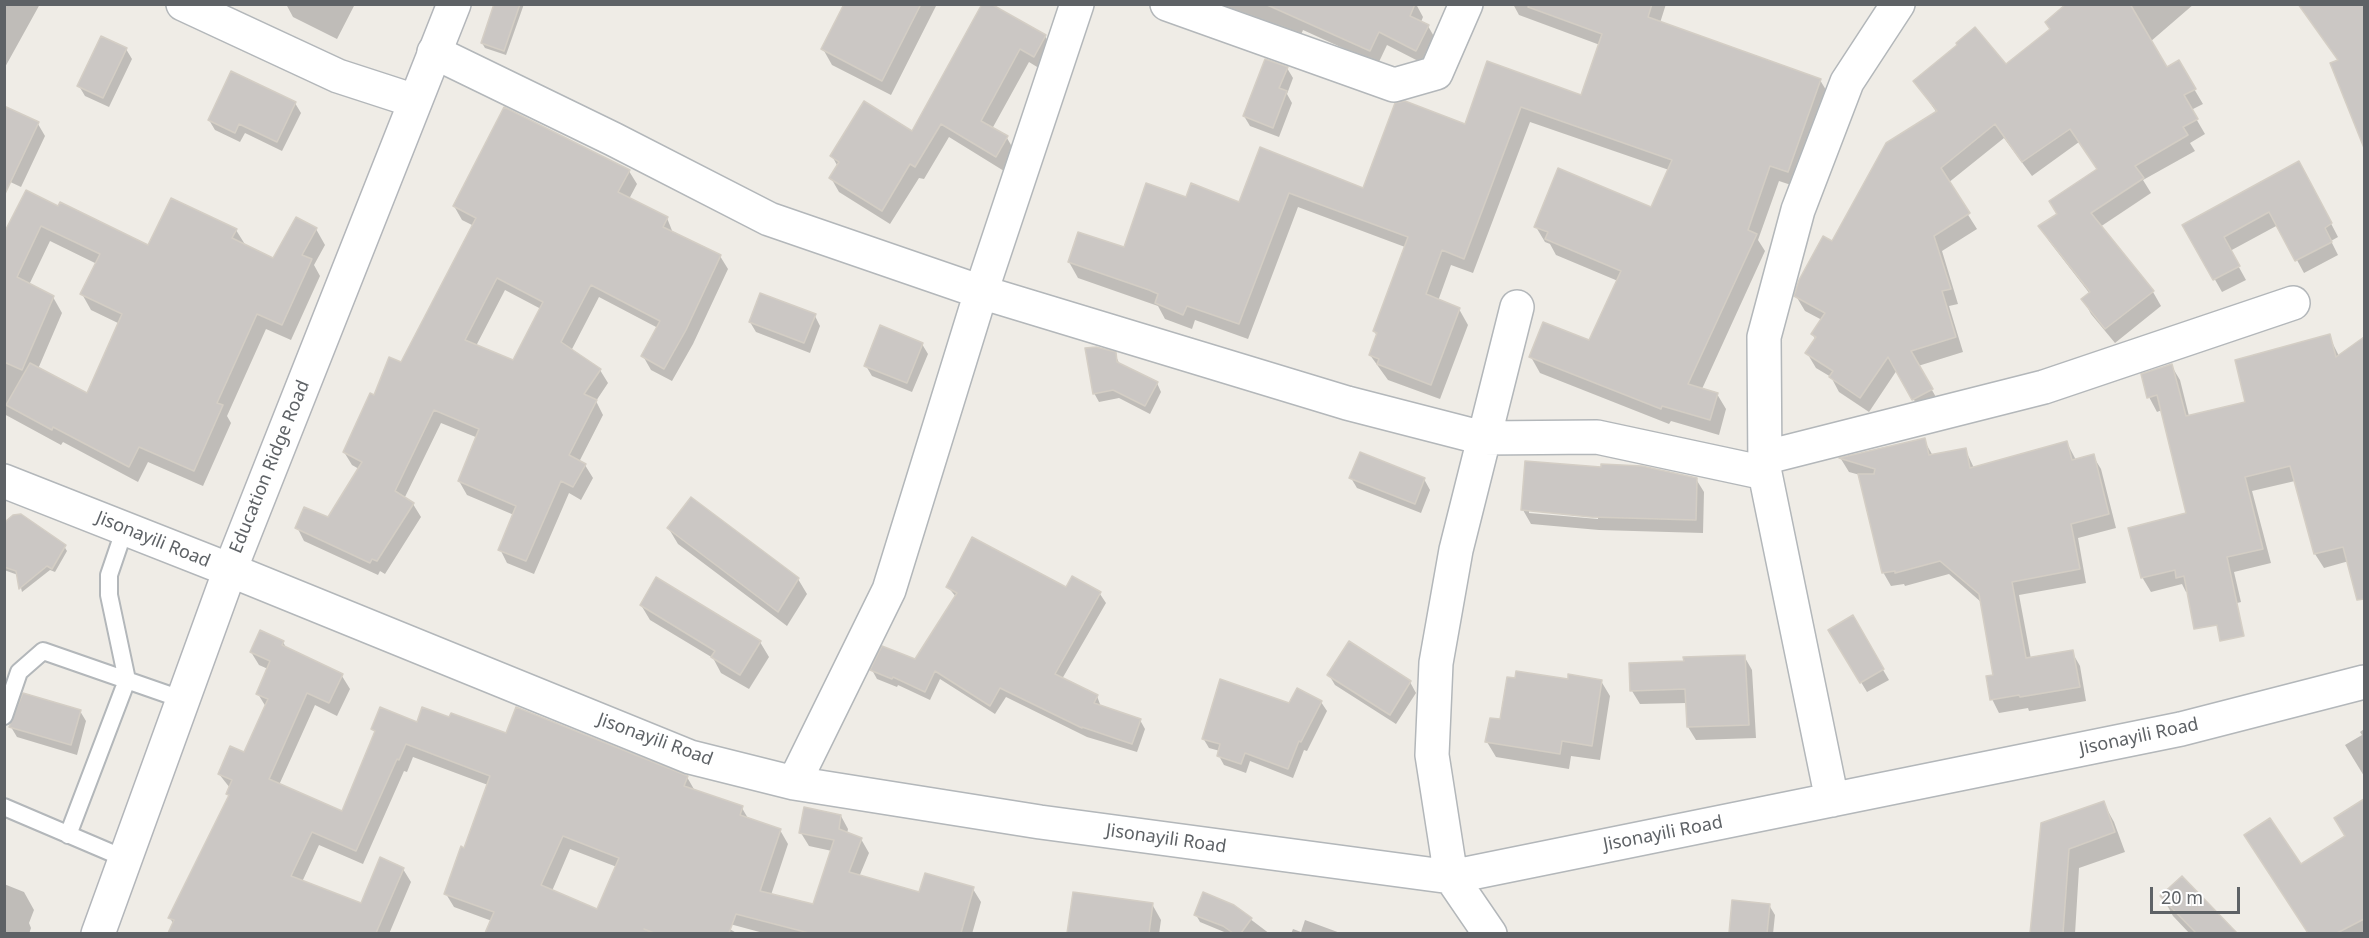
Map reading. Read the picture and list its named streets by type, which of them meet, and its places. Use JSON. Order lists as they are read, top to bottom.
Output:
{
  "streets": {
    "street": ["Education Ridge Road", "Jisonayili Road"]
  },
  "crossings": [
    ["Education Ridge Road", "Jisonayili Road"]
  ],
  "scale_bar": "20 m"
}
